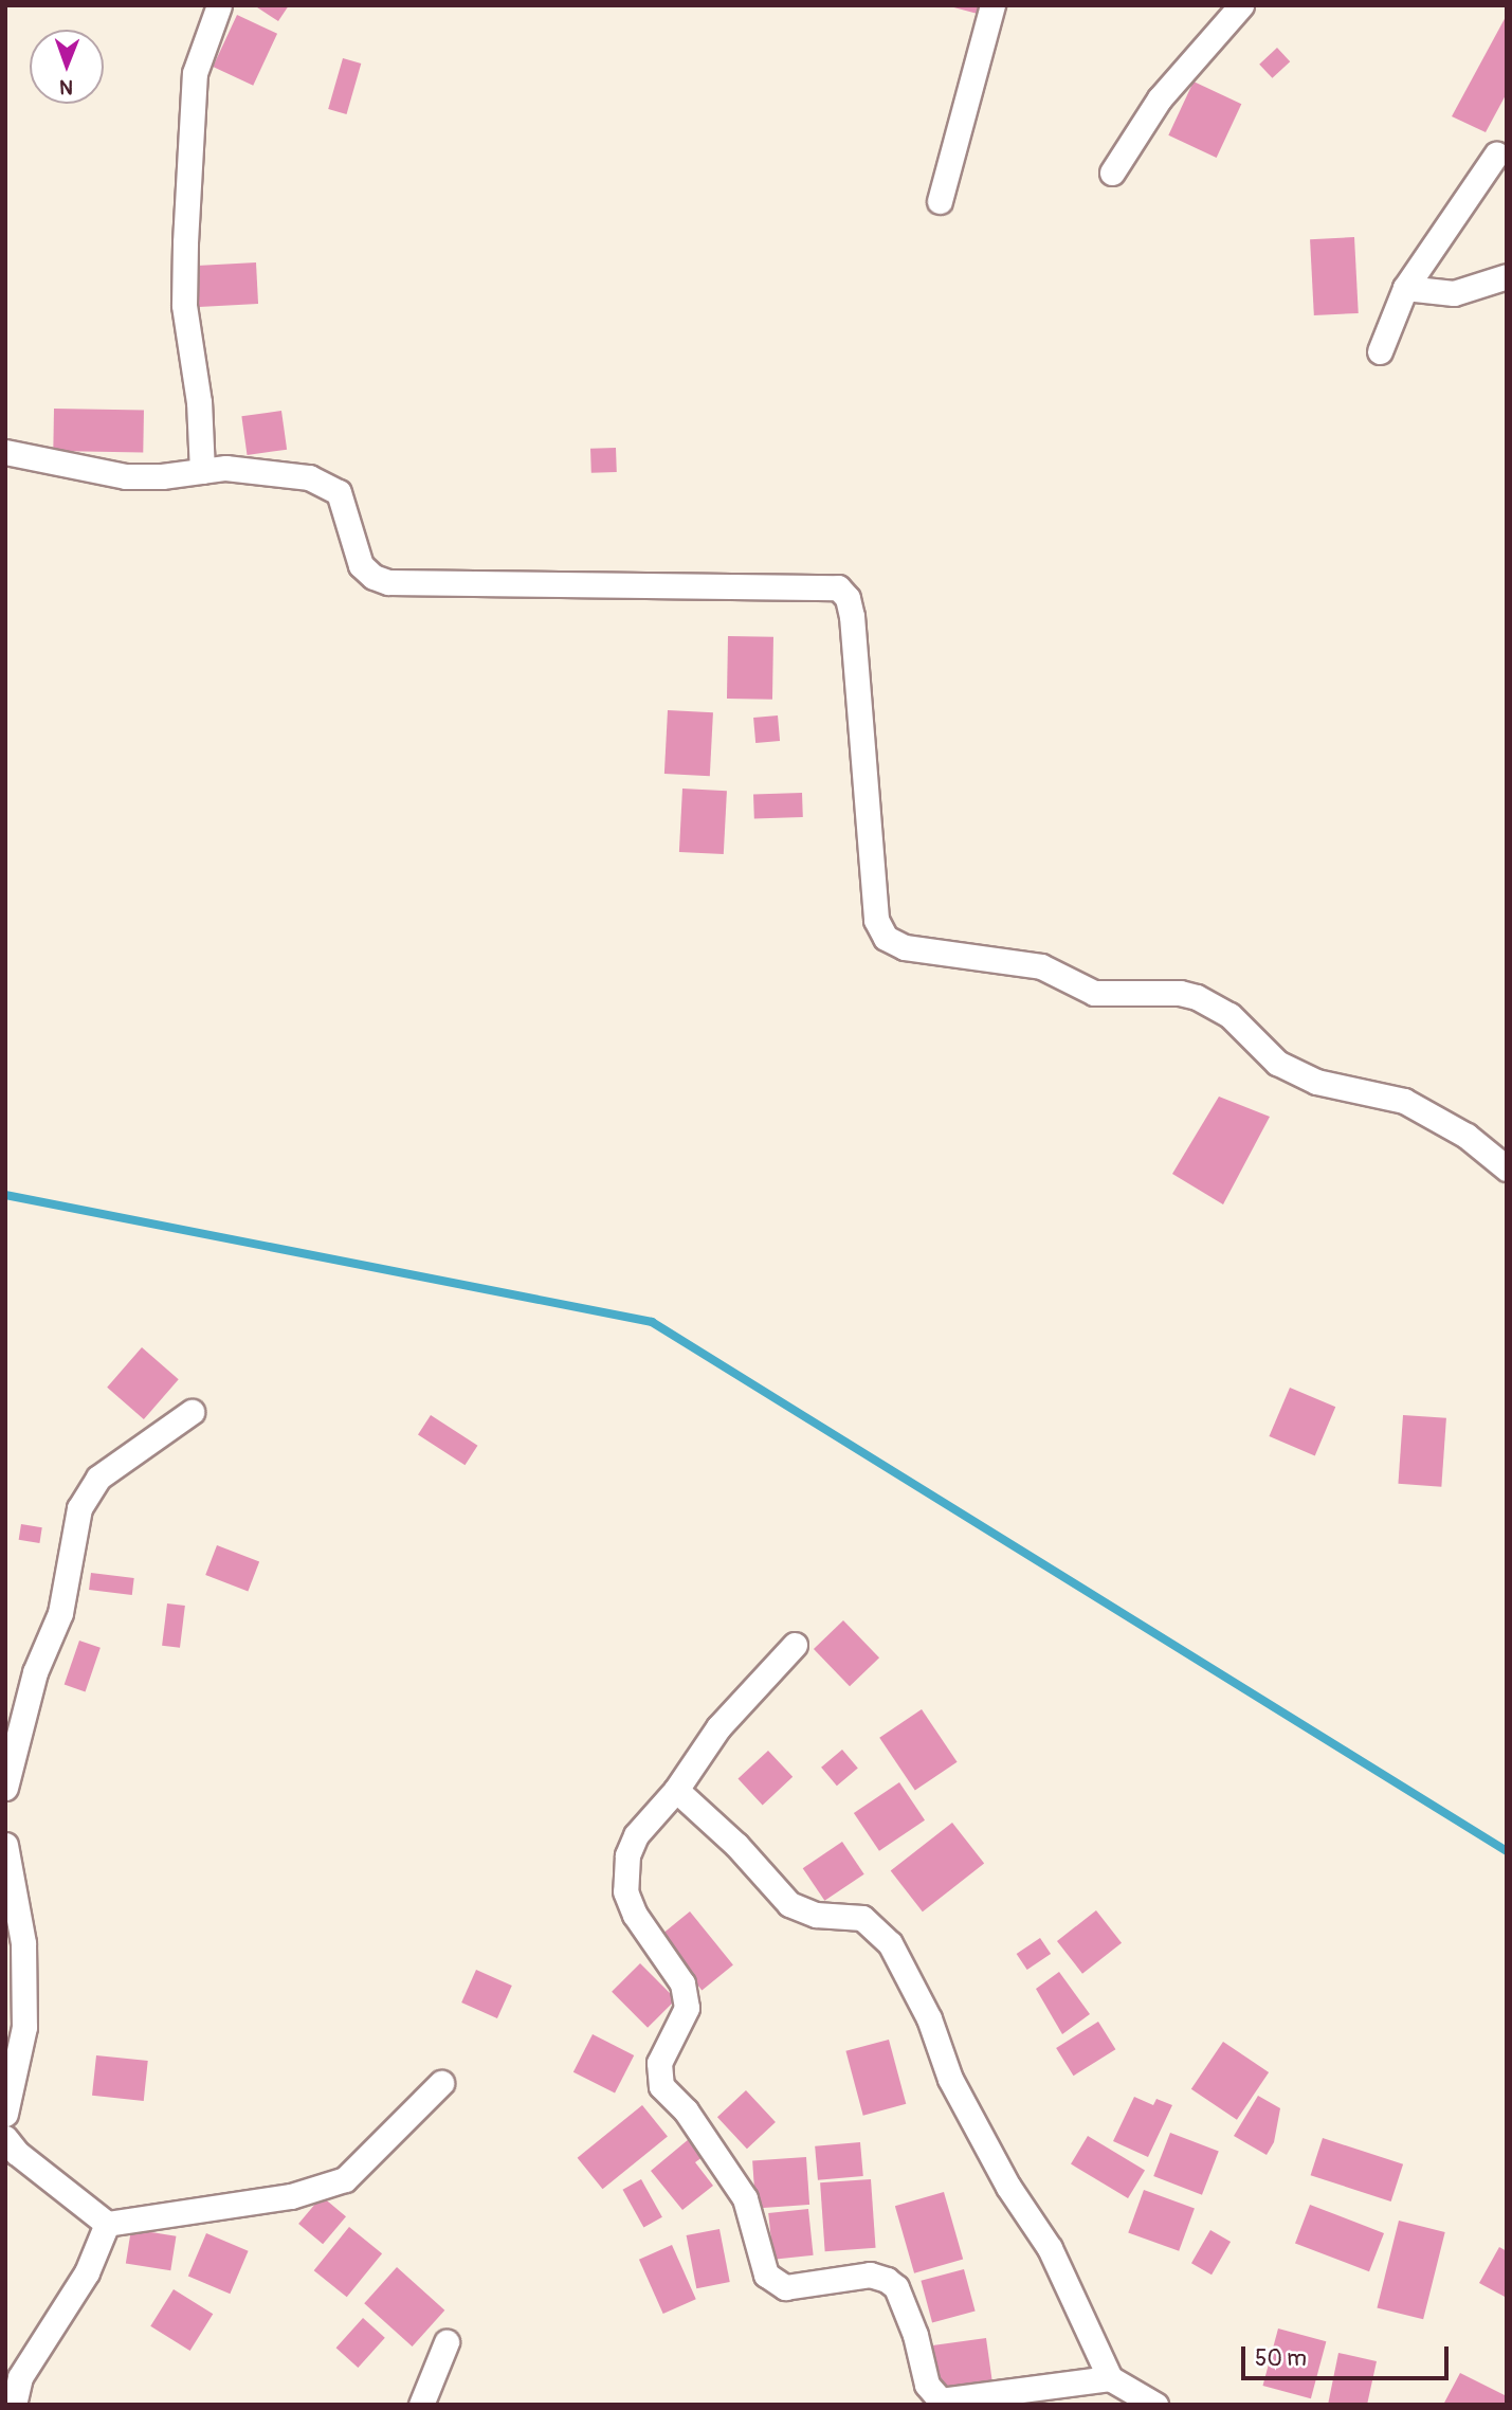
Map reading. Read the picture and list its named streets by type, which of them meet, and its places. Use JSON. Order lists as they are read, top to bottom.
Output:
{
  "scale_bar": "50 m",
  "north": "bottom"
}
